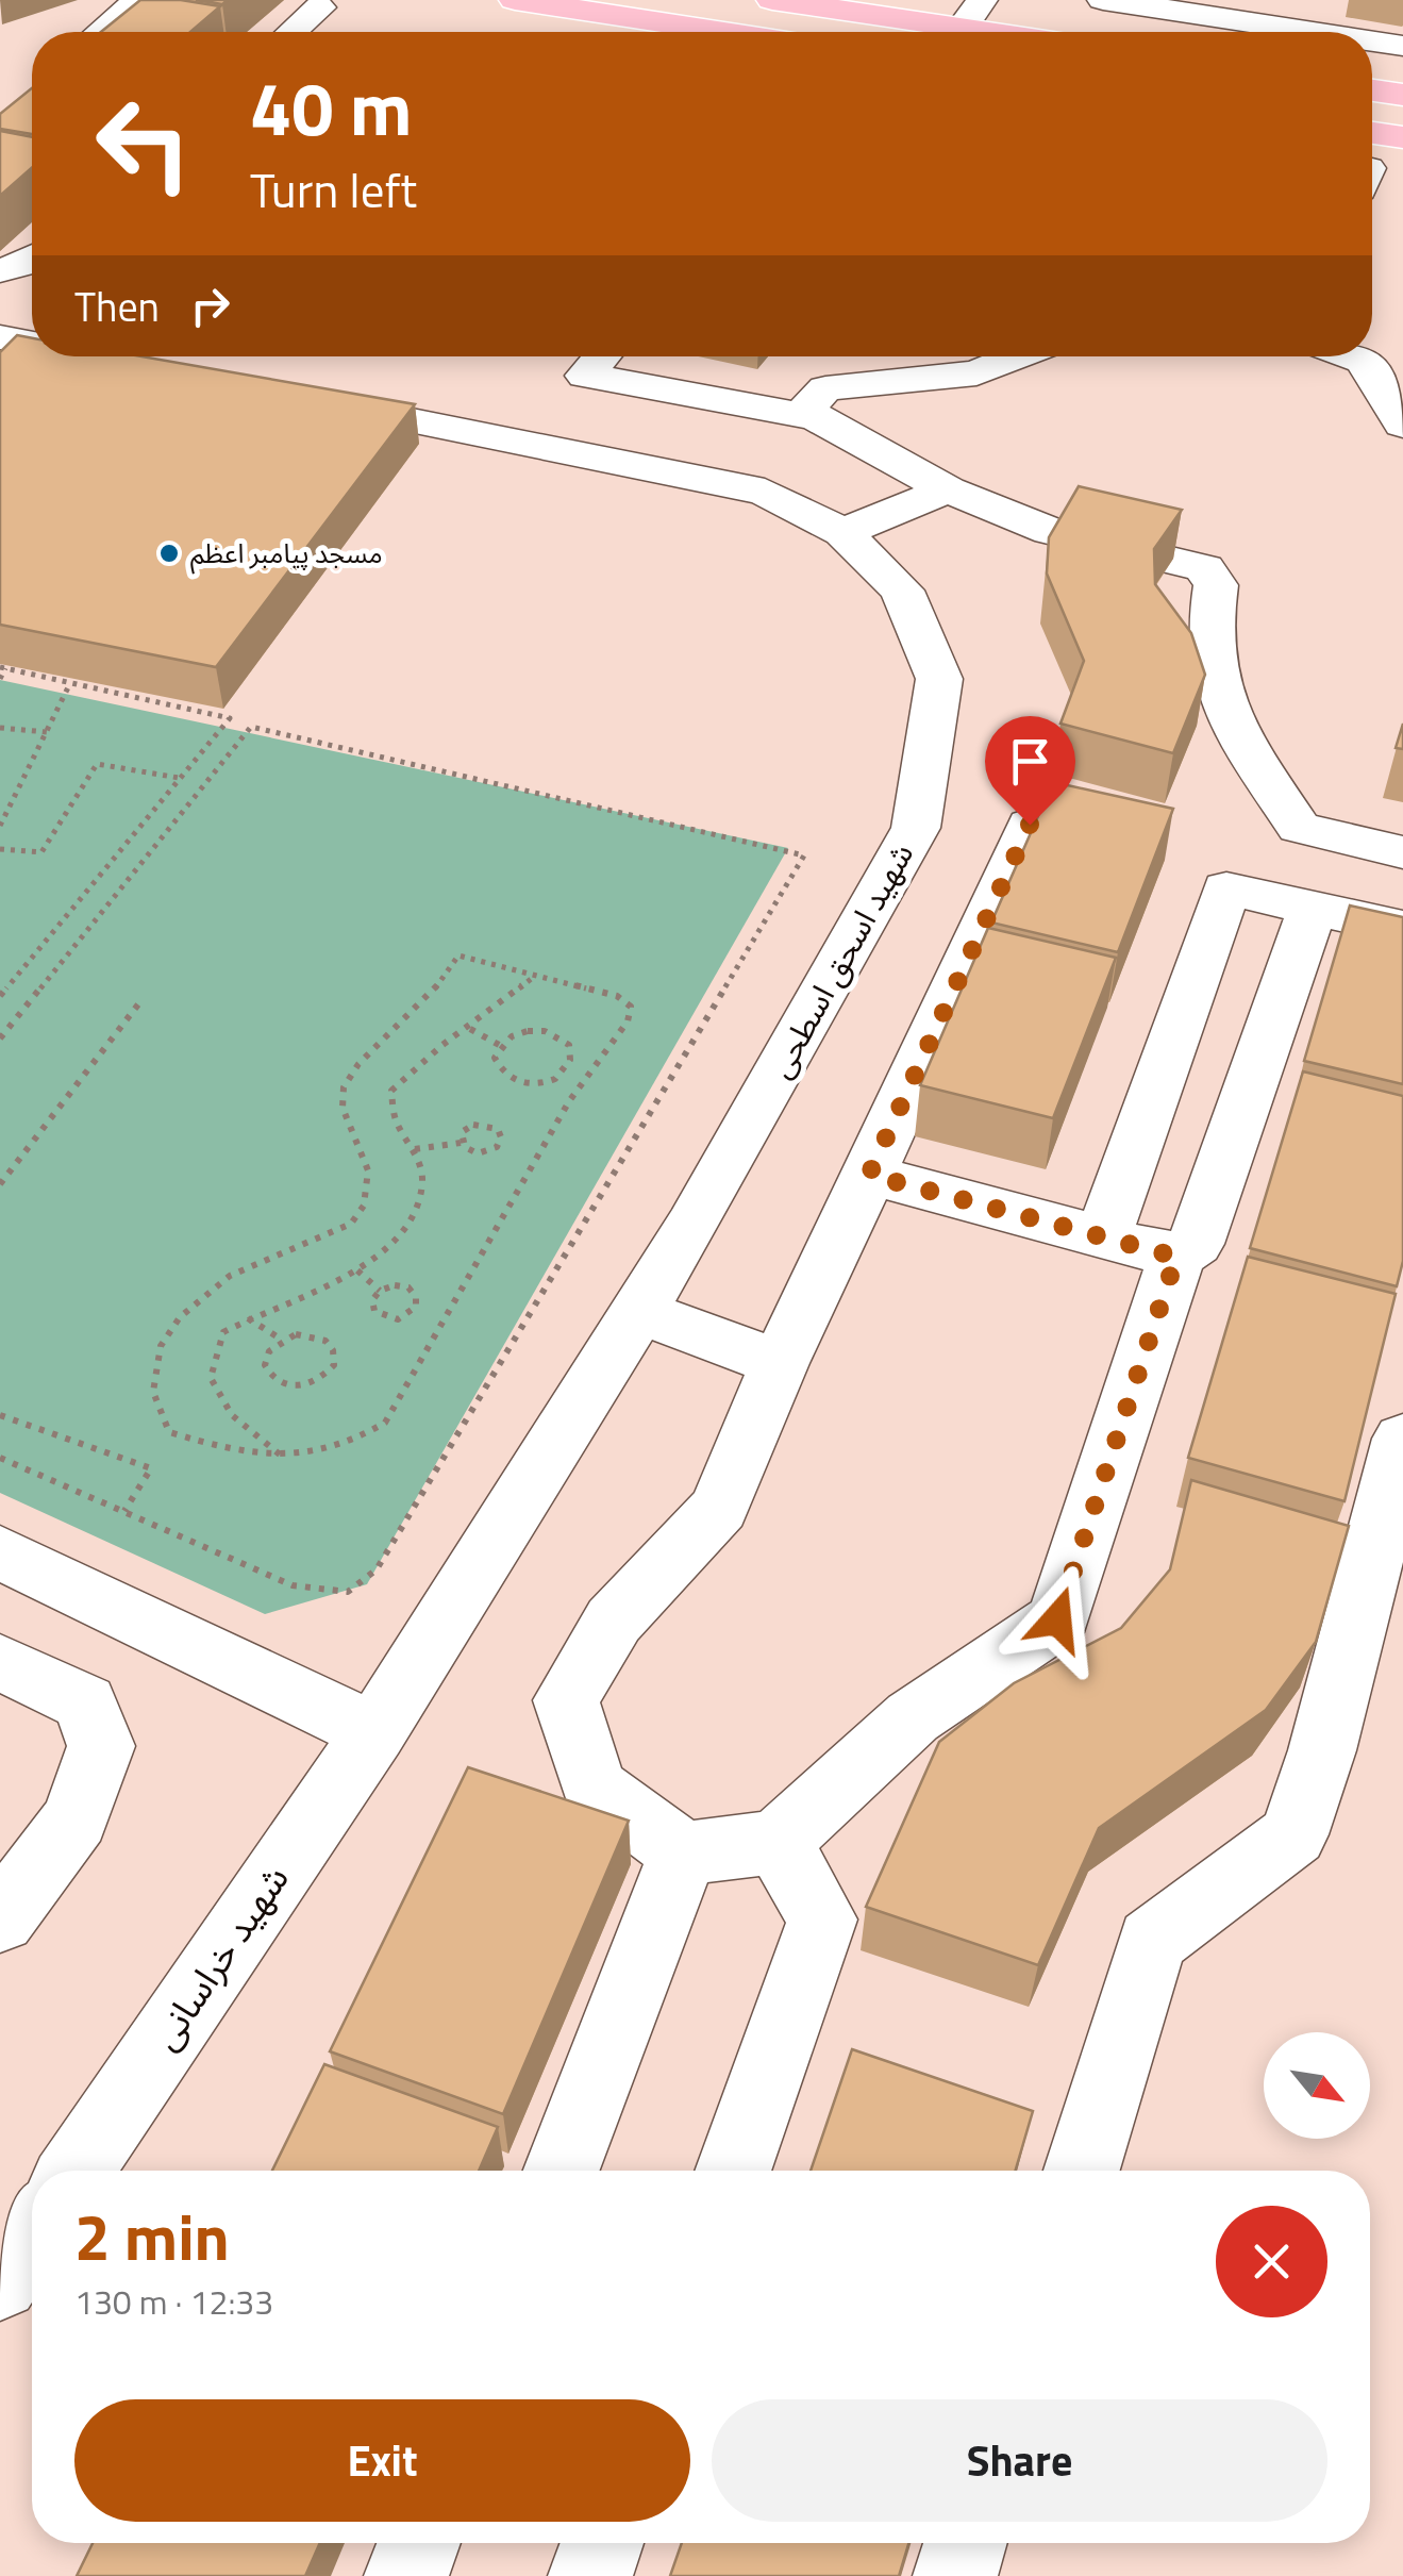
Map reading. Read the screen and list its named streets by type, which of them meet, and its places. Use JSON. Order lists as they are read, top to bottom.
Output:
{
  "streets": {
    "street": ["شهید اسحق اسطحی", "شهید خراسانی"]
  },
  "crossings": [
    ["شهید اسحق اسطحی", "شهید خراسانی"]
  ],
  "places": ["مسجد پیامبر اعظم"],
  "north": "bottom right",
  "page": {
    "turn": ["40 m", "Turn left"],
    "then": "Then",
    "heading": ["2 min", "130 m · 12:33"],
    "buttons": ["Exit", "Share"]
  }
}
